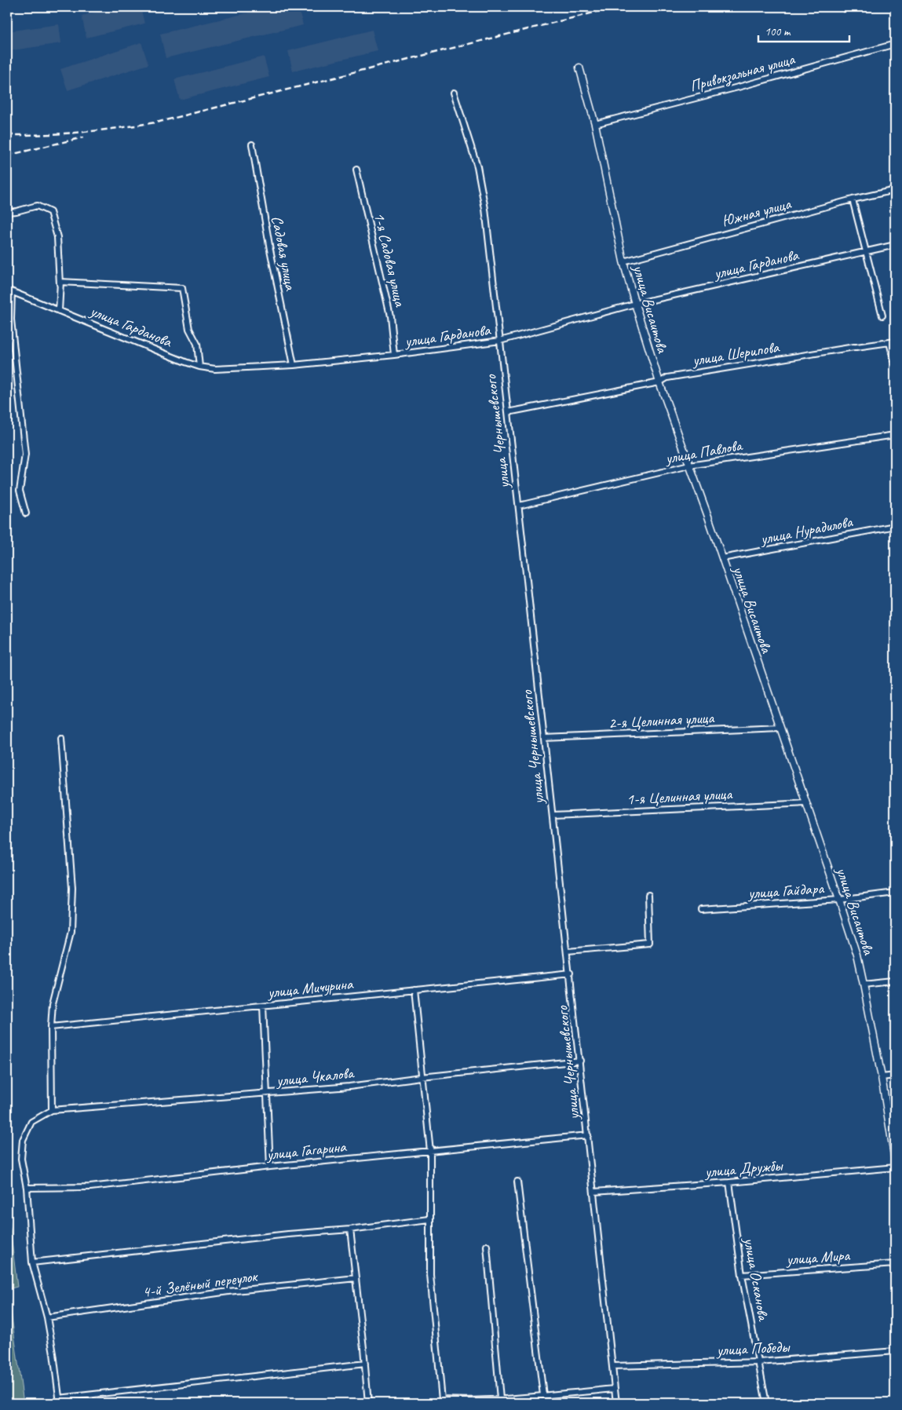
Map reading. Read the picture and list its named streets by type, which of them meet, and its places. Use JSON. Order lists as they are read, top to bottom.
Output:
{
  "streets": {
    "street": [
      "Привокзальная улица",
      "Южная улица",
      "Садовая улица",
      "1-я Садовая улица",
      "улица Гарданова",
      "улица Висаитова",
      "улица Шерипова",
      "улица Чернышевского",
      "улица Павлова",
      "улица Нурадилова",
      "2-я Целинная улица",
      "1-я Целинная улица",
      "улица Гайдара",
      "улица Мичурина",
      "улица Чкалова",
      "улица Гагарина",
      "улица Дружбы",
      "улица Мира",
      "улица Осканова",
      "4-й Зелёный переулок",
      "улица Победы"
    ]
  },
  "crossings": [
    ["Привокзальная улица", "улица Висаитова"],
    ["Южная улица", "улица Висаитова"],
    ["Садовая улица", "улица Гарданова"],
    ["1-я Садовая улица", "улица Гарданова"],
    ["улица Гарданова", "улица Висаитова"],
    ["улица Гарданова", "улица Чернышевского"],
    ["улица Висаитова", "улица Шерипова"],
    ["улица Висаитова", "улица Павлова"],
    ["улица Висаитова", "улица Нурадилова"],
    ["улица Висаитова", "2-я Целинная улица"],
    ["улица Висаитова", "1-я Целинная улица"],
    ["улица Висаитова", "улица Гайдара"],
    ["улица Шерипова", "улица Чернышевского"],
    ["улица Чернышевского", "улица Павлова"],
    ["улица Чернышевского", "2-я Целинная улица"],
    ["улица Чернышевского", "1-я Целинная улица"],
    ["улица Чернышевского", "улица Мичурина"],
    ["улица Чернышевского", "улица Чкалова"],
    ["улица Чернышевского", "улица Гагарина"],
    ["улица Чернышевского", "улица Дружбы"],
    ["улица Чернышевского", "улица Победы"],
    ["улица Дружбы", "улица Осканова"],
    ["улица Мира", "улица Осканова"],
    ["улица Осканова", "улица Победы"]
  ],
  "scale_bar": "100 m"
}
